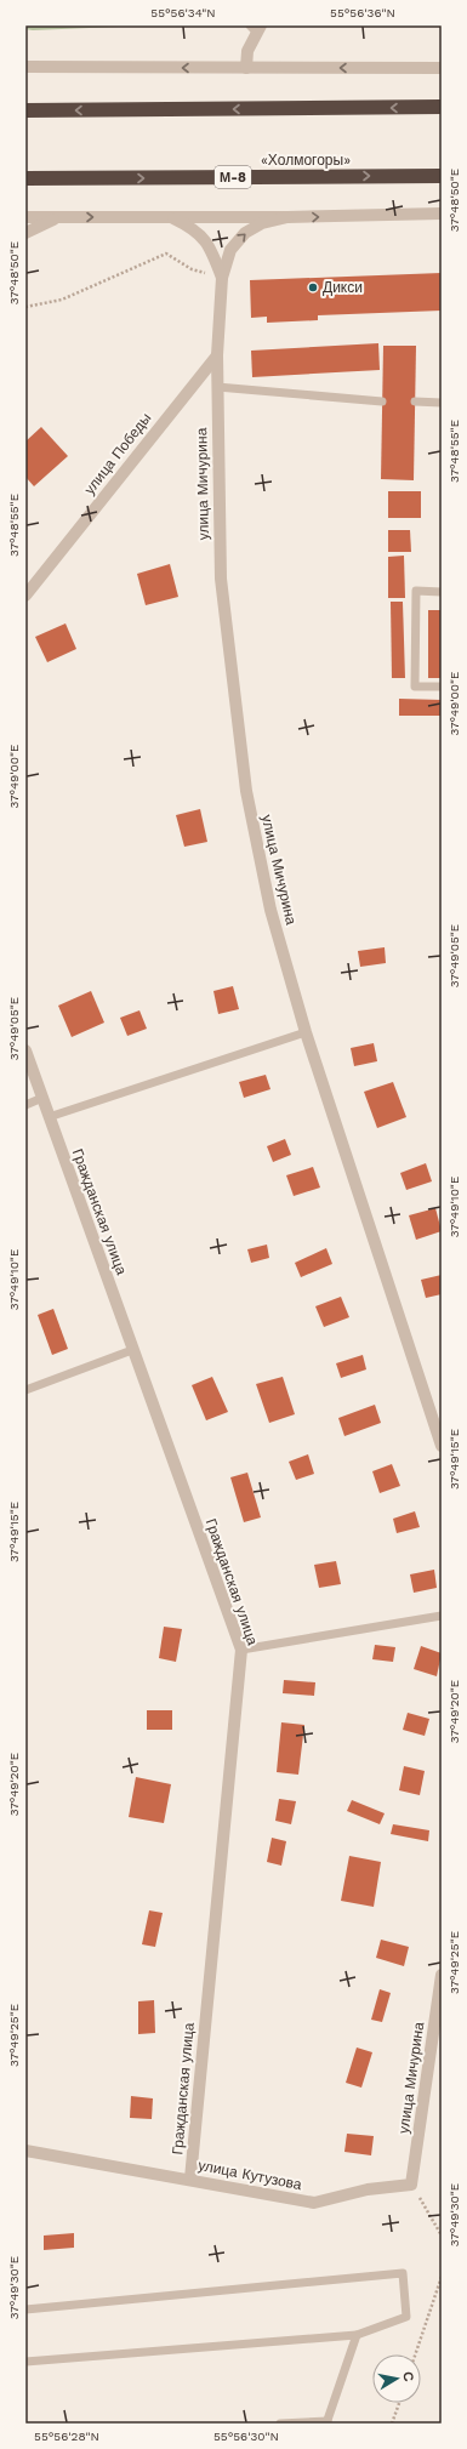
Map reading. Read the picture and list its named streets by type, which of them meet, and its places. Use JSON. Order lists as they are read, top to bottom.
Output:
{
  "streets": {
    "highway": ["«Холмогоры»", "М-8"],
    "street": [
      "улица Победы",
      "улица Мичурина",
      "Гражданская улица",
      "улица Кутузова"
    ]
  },
  "crossings": [
    ["улица Победы", "улица Мичурина"],
    ["улица Мичурина", "улица Кутузова"],
    ["Гражданская улица", "улица Кутузова"]
  ],
  "places": ["Дикси"],
  "north": "right",
  "coordinates": [
    "55°56'34\"N",
    "55°56'36\"N",
    "37°48'50\"E",
    "37°48'55\"E",
    "37°49'00\"E",
    "37°49'05\"E",
    "37°49'10\"E",
    "37°49'15\"E",
    "37°49'20\"E",
    "37°49'25\"E",
    "37°49'30\"E",
    "55°56'28\"N",
    "55°56'30\"N"
  ]
}
